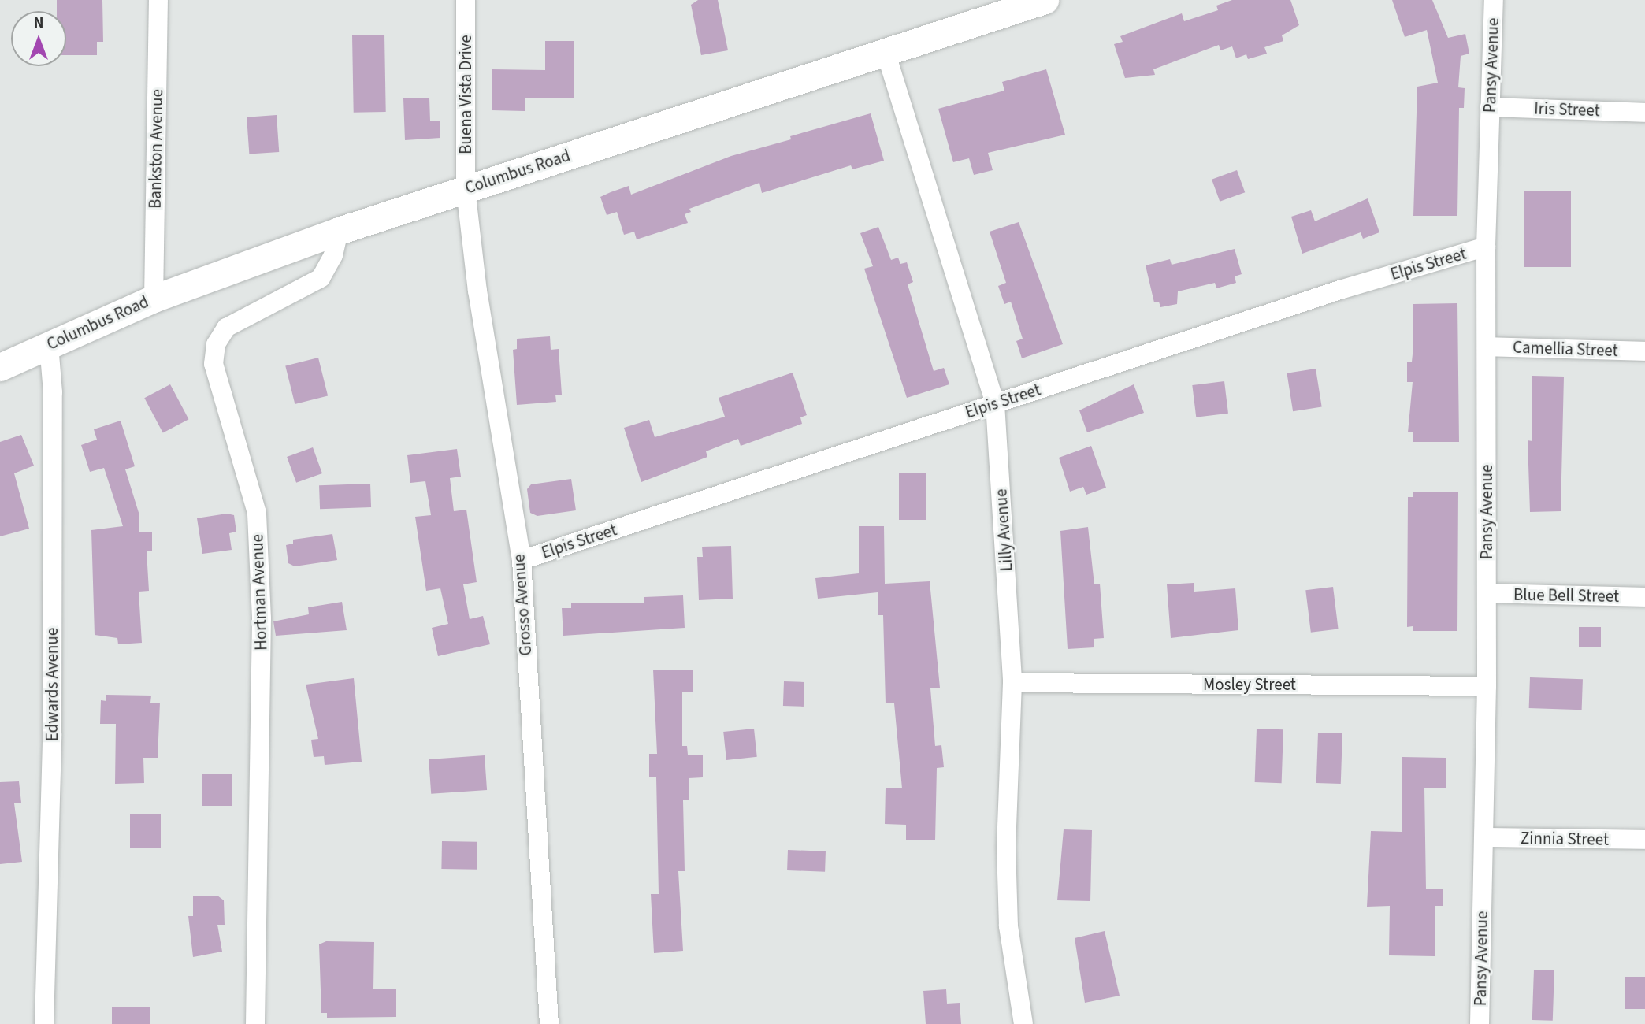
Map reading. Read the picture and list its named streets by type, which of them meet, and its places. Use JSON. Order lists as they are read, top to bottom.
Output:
{
  "streets": {
    "street": [
      "Pansy Avenue",
      "Buena Vista Drive",
      "Iris Street",
      "Bankston Avenue",
      "Columbus Road",
      "Elpis Street",
      "Camellia Street",
      "Lilly Avenue",
      "Hortman Avenue",
      "Blue Bell Street",
      "Grosso Avenue",
      "Edwards Avenue",
      "Mosley Street",
      "Zinnia Street"
    ]
  },
  "crossings": [
    ["Pansy Avenue", "Iris Street"],
    ["Pansy Avenue", "Elpis Street"],
    ["Pansy Avenue", "Camellia Street"],
    ["Pansy Avenue", "Blue Bell Street"],
    ["Pansy Avenue", "Mosley Street"],
    ["Pansy Avenue", "Zinnia Street"],
    ["Buena Vista Drive", "Columbus Road"],
    ["Buena Vista Drive", "Grosso Avenue"],
    ["Bankston Avenue", "Columbus Road"],
    ["Columbus Road", "Lilly Avenue"],
    ["Columbus Road", "Hortman Avenue"],
    ["Columbus Road", "Grosso Avenue"],
    ["Columbus Road", "Edwards Avenue"],
    ["Elpis Street", "Lilly Avenue"],
    ["Elpis Street", "Grosso Avenue"],
    ["Lilly Avenue", "Mosley Street"]
  ],
  "north": "top"
}
